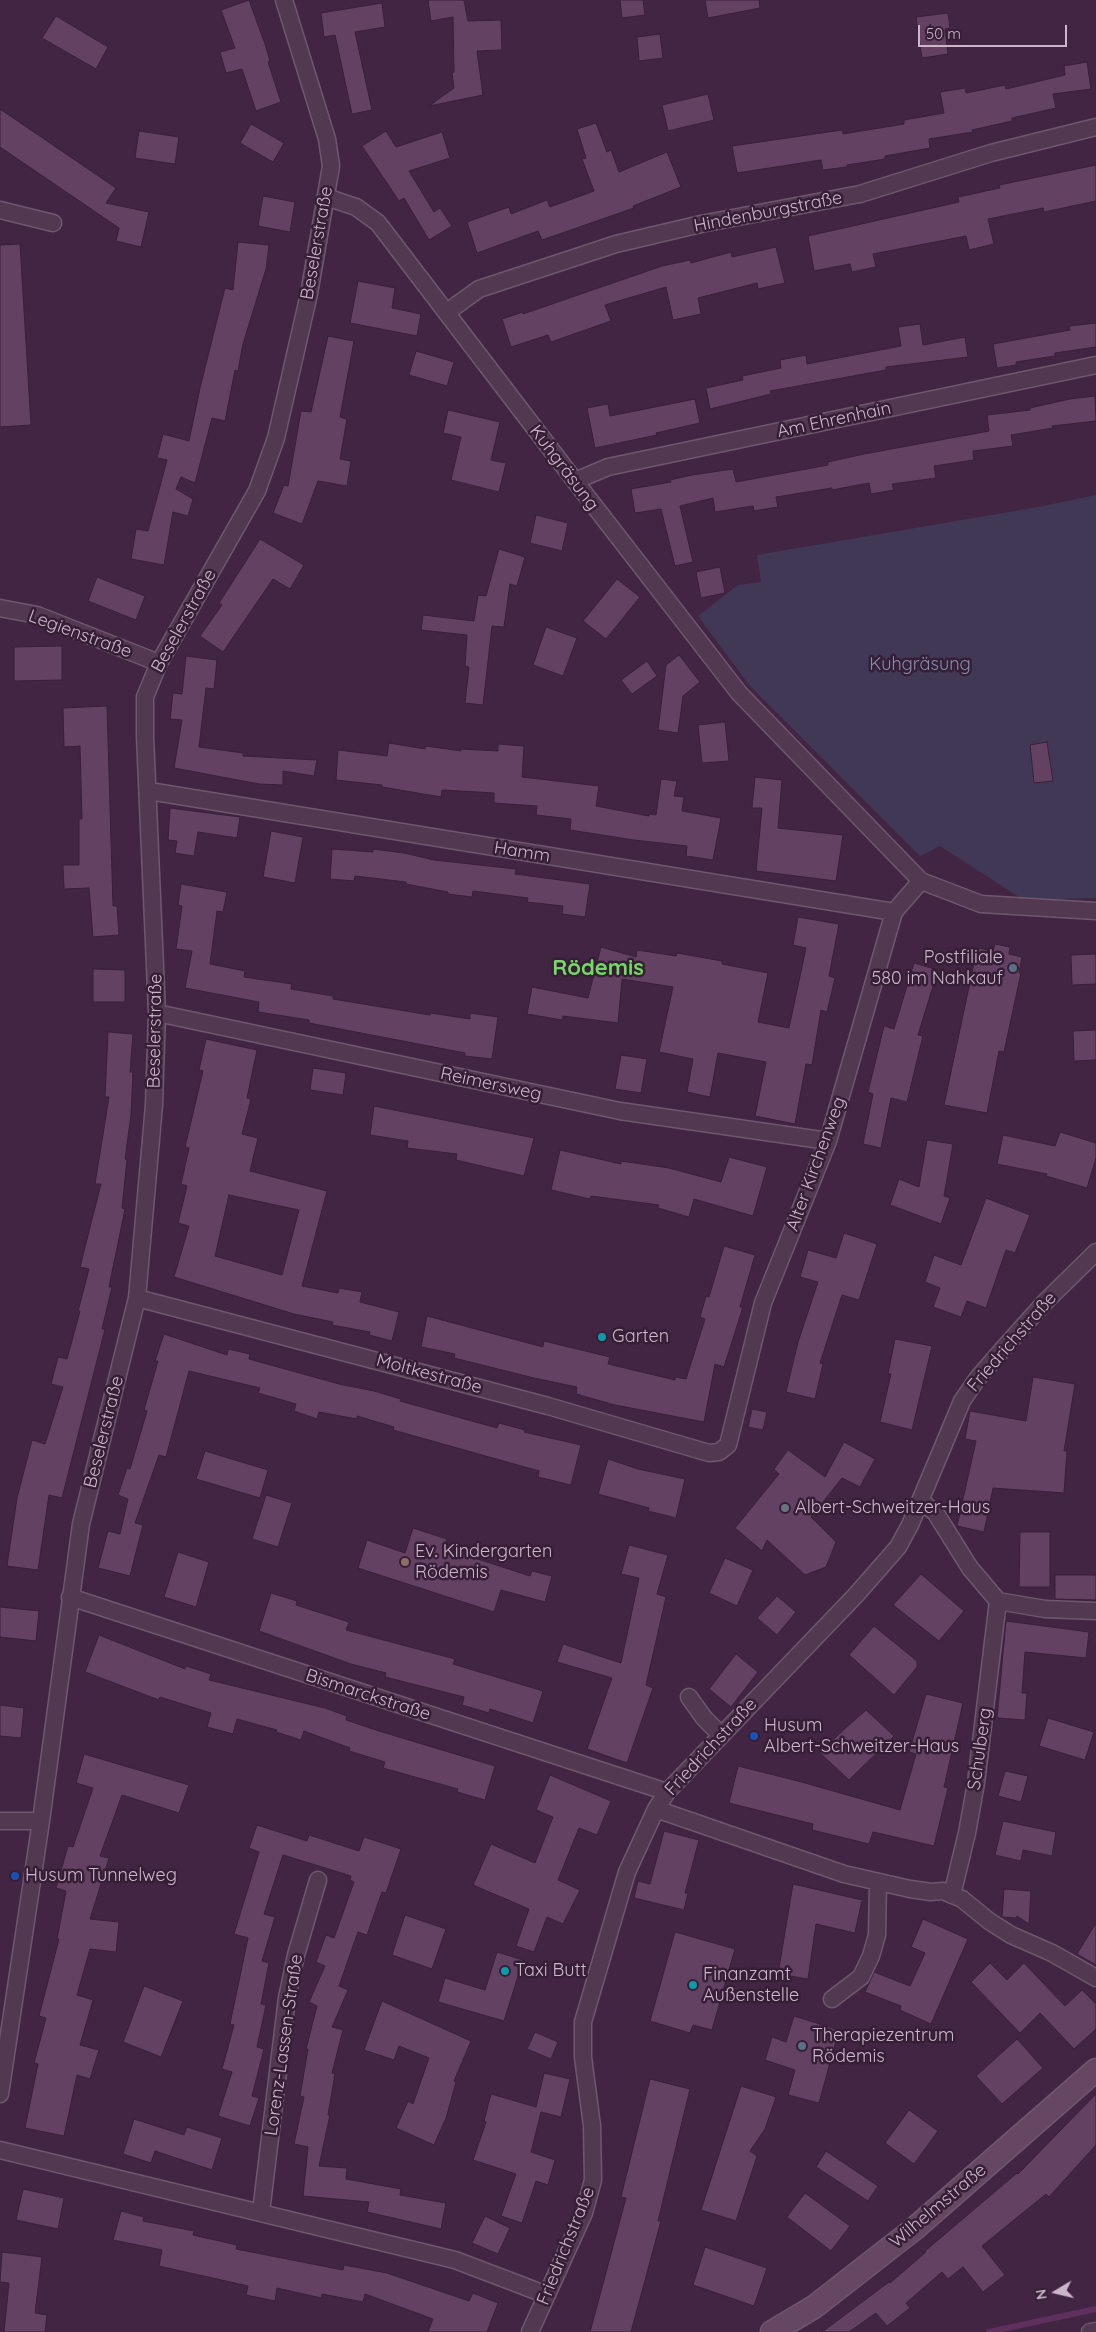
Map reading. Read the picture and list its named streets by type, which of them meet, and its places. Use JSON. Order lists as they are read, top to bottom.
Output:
{
  "streets": {
    "street": [
      "Hindenburgstraße",
      "Beselerstraße",
      "Am Ehrenhain",
      "Kuhgräsung",
      "Legienstraße",
      "Hamm",
      "Reimersweg",
      "Alter Kirchenweg",
      "Friedrichstraße",
      "Moltkestraße",
      "Bismarckstraße",
      "Schulberg",
      "Lorenz-Lassen-Straße",
      "Wilhelmstraße"
    ]
  },
  "crossings": [
    ["Hindenburgstraße", "Kuhgräsung"],
    ["Beselerstraße", "Kuhgräsung"],
    ["Beselerstraße", "Legienstraße"],
    ["Beselerstraße", "Hamm"],
    ["Beselerstraße", "Reimersweg"],
    ["Beselerstraße", "Moltkestraße"],
    ["Beselerstraße", "Bismarckstraße"],
    ["Am Ehrenhain", "Kuhgräsung"],
    ["Kuhgräsung", "Alter Kirchenweg"],
    ["Hamm", "Alter Kirchenweg"],
    ["Reimersweg", "Alter Kirchenweg"],
    ["Alter Kirchenweg", "Moltkestraße"],
    ["Friedrichstraße", "Bismarckstraße"]
  ],
  "districts": ["Rödemis"],
  "parks": ["Kuhgräsung"],
  "places": [
    "Postfiliale 580 im Nahkauf",
    "Garten",
    "Albert-Schweitzer-Haus",
    "Ev. Kindergarten Rödemis",
    "Husum Albert-Schweitzer-Haus",
    "Husum Tunnelweg",
    "Taxi Butt",
    "Finanzamt Außenstelle",
    "Therapiezentrum Rödemis"
  ],
  "scale_bar": "50 m",
  "north": "left"
}
